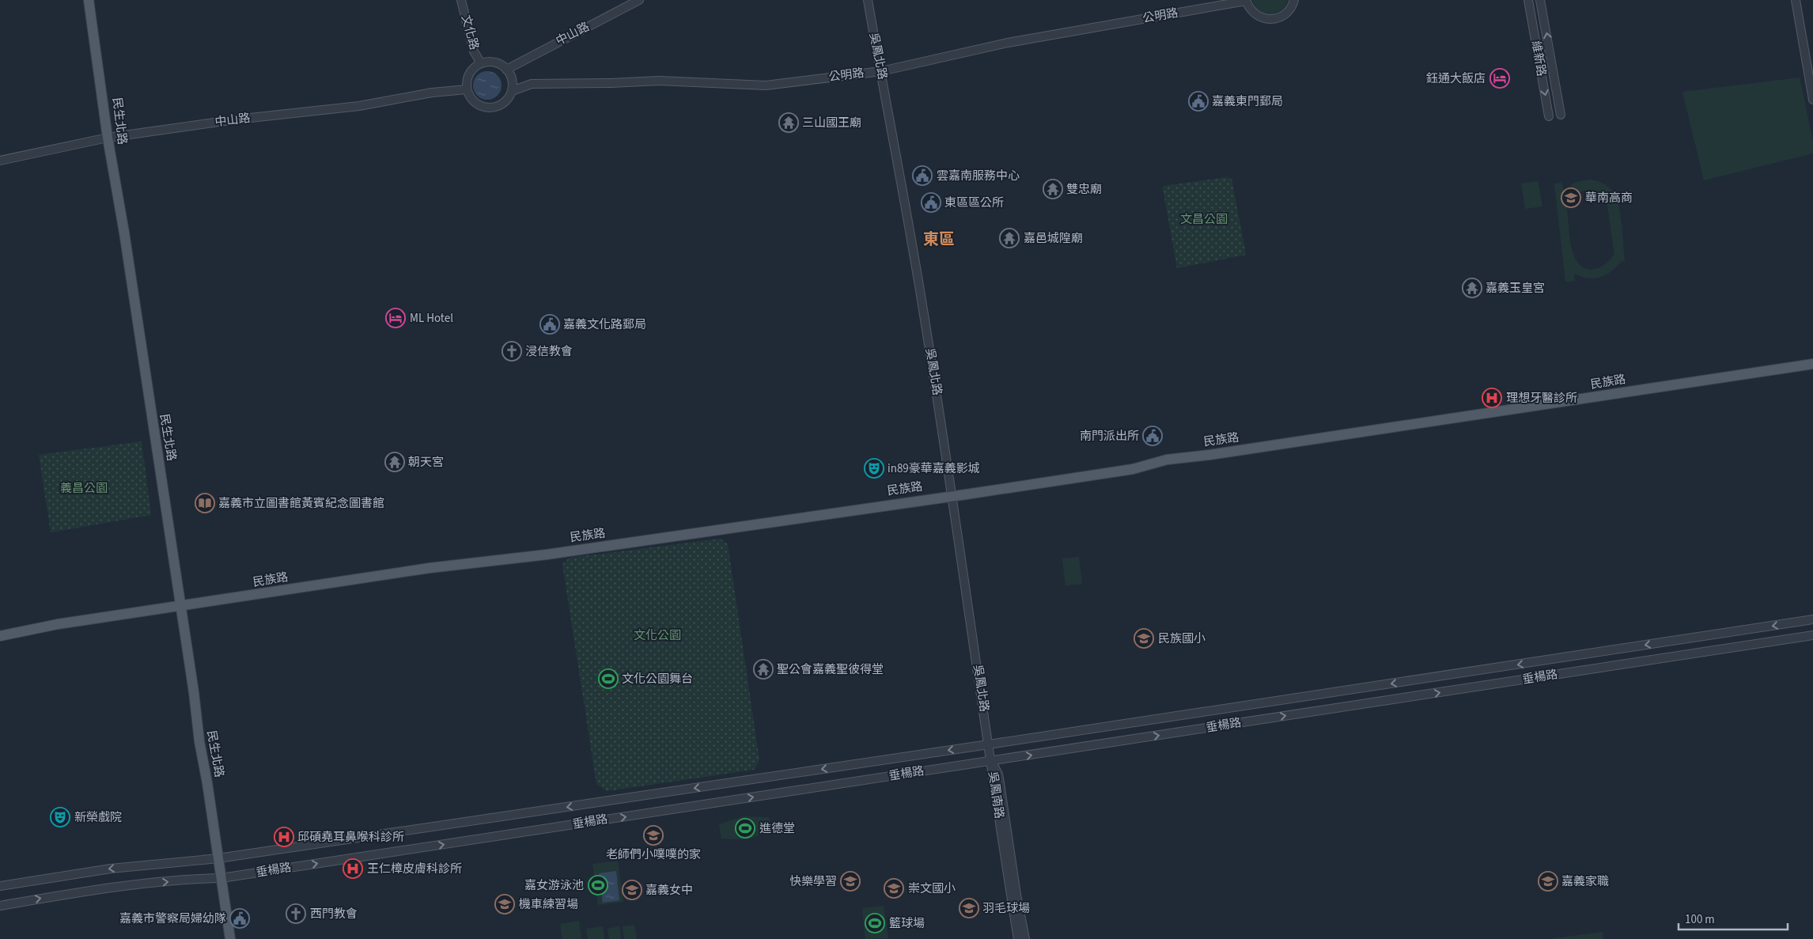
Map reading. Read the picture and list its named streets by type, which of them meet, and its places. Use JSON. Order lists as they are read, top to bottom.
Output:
{
  "streets": {
    "main road": ["民生北路", "民族路"],
    "street": [
      "公明路",
      "文化路",
      "中山路",
      "吳鳳北路",
      "維新路",
      "垂楊路",
      "吳鳳南路"
    ]
  },
  "crossings": [
    ["公明路", "文化路"],
    ["公明路", "中山路"],
    ["公明路", "吳鳳北路"],
    ["文化路", "中山路"],
    ["中山路", "民生北路"],
    ["吳鳳北路", "民族路"],
    ["吳鳳北路", "垂楊路"],
    ["吳鳳北路", "吳鳳南路"],
    ["民生北路", "民族路"],
    ["民生北路", "垂楊路"],
    ["垂楊路", "吳鳳南路"]
  ],
  "districts": ["東區"],
  "parks": ["文昌公園", "義昌公園", "文化公園"],
  "places": {
    "hotel": ["鈺通大飯店", "ML Hotel"],
    "public building": [
      "嘉義東門郵局",
      "雲嘉南服務中心",
      "東區區公所",
      "嘉義文化路郵局",
      "南門派出所",
      "嘉義市警察局婦幼隊"
    ],
    "temple": [
      "三山國王廟",
      "雙忠廟",
      "嘉邑城隍廟",
      "嘉義玉皇宮",
      "朝天宮",
      "聖公會嘉義聖彼得堂"
    ],
    "school or university": [
      "華南高商",
      "民族國小",
      "老師們小噗噗的家",
      "快樂學習",
      "嘉義家職",
      "崇文國小",
      "嘉義女中",
      "機車練習場",
      "羽毛球場"
    ],
    "church": ["浸信教會", "西門教會"],
    "hospital": ["理想牙醫診所", "邱碩堯耳鼻喉科診所", "王仁樟皮膚科診所"],
    "theatre": ["in89豪華嘉義影城", "新榮戲院"],
    "library": ["嘉義市立圖書館黃賓紀念圖書館"],
    "sports": [
      "文化公園舞台",
      "進德堂",
      "嘉女游泳池",
      "籃球場"
    ]
  },
  "scale_bar": "100 m"
}
